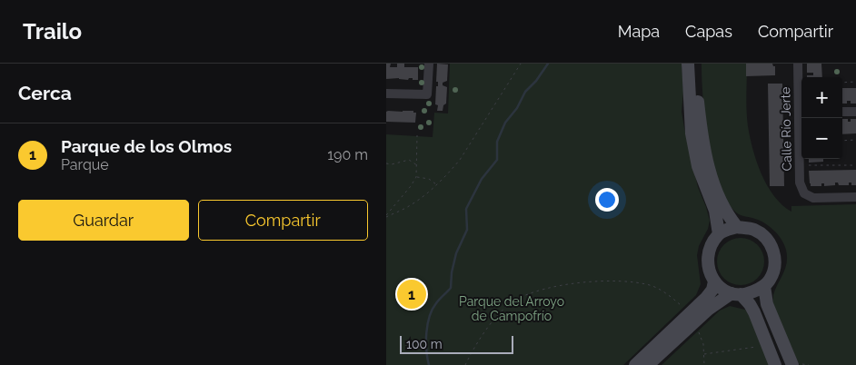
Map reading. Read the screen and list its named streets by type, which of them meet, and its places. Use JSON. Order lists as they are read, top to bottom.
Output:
{
  "streets": {
    "street": ["Calle Río Jerte"]
  },
  "parks": ["Parque del Arroyo de Campofrío"],
  "scale_bar": "100 m",
  "page": {
    "header": "Trailo",
    "nav": ["Mapa", "Capas", "Compartir"],
    "heading": "Cerca",
    "map_buttons": ["+", "−"],
    "list": [
      {
        "mark": "1",
        "name": "Parque de los Olmos",
        "note": "Parque",
        "value": "190 m"
      }
    ],
    "buttons": ["Guardar", "Compartir"],
    "pins": "1",
    "scale": "100 m"
  }
}
